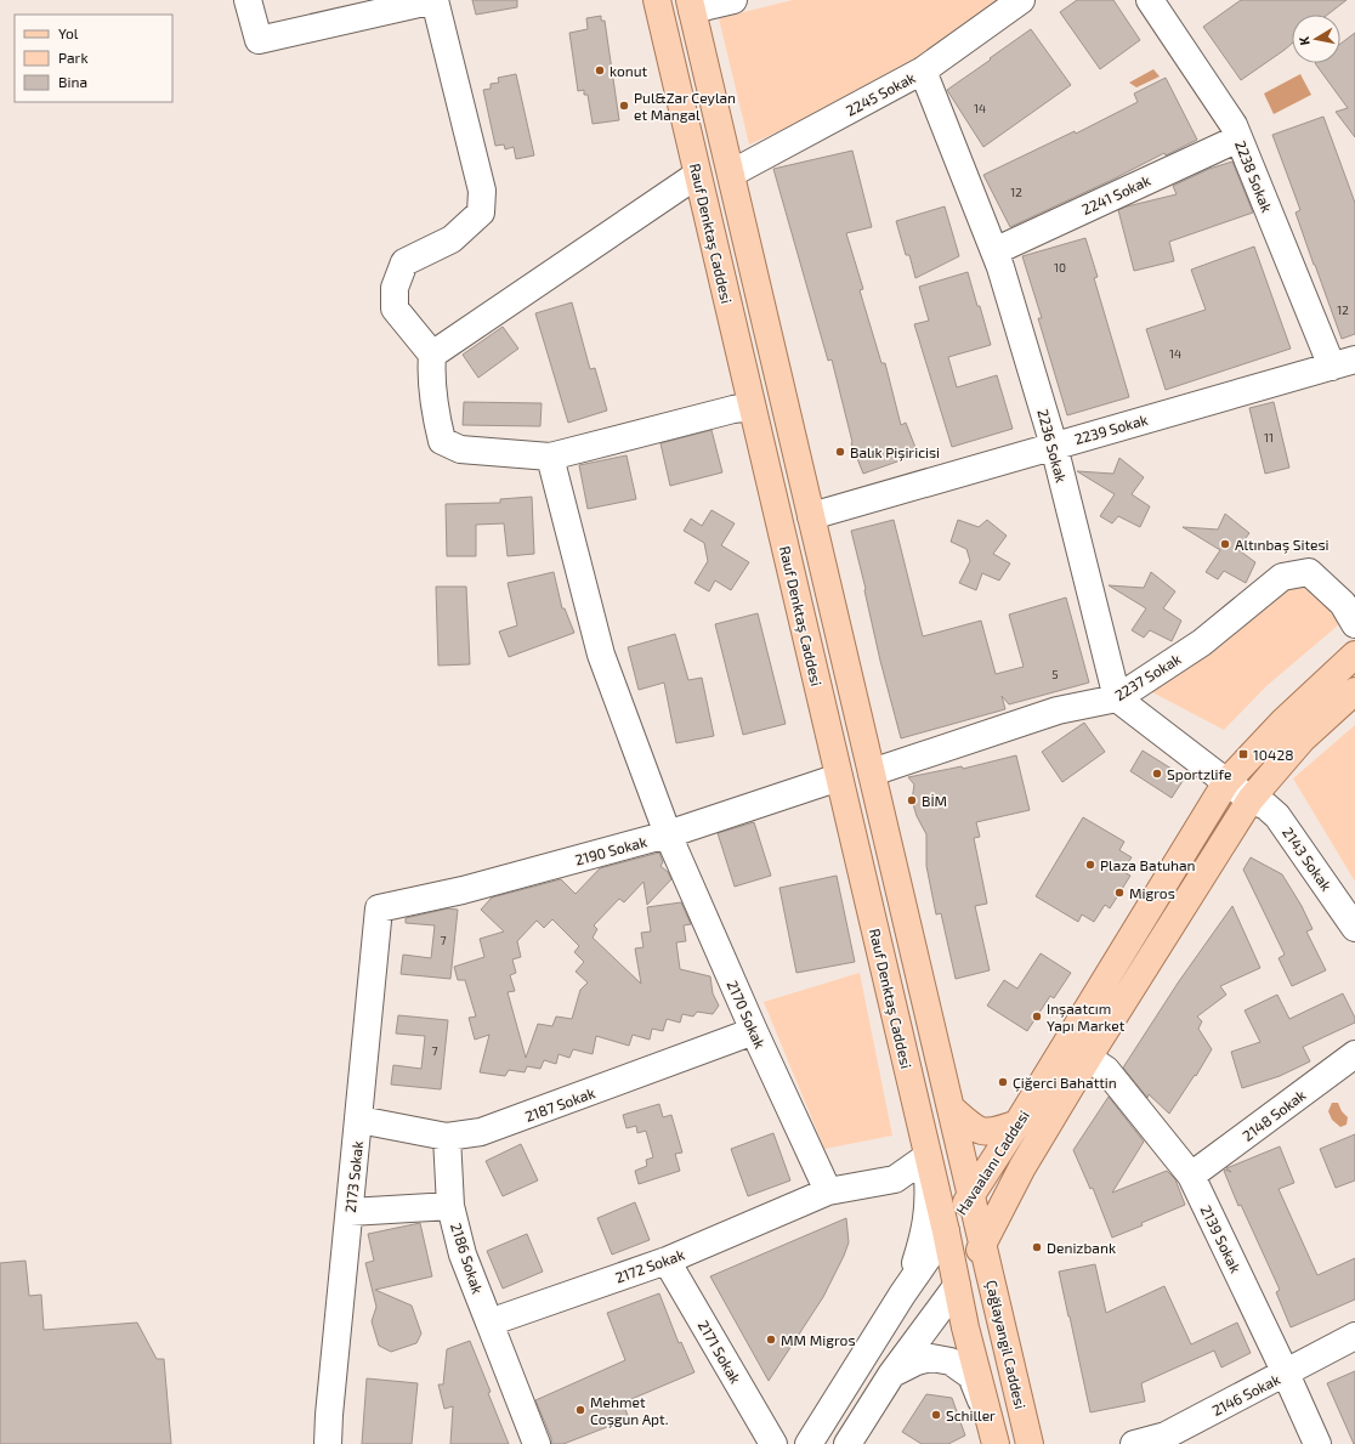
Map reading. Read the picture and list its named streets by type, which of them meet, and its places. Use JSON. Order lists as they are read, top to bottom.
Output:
{
  "streets": {
    "main road": ["Rauf Denktaş Caddesi", "Havaalanı Caddesi", "Çağlayangil Caddesi"],
    "street": [
      "2245 Sokak",
      "2238 Sokak",
      "2241 Sokak",
      "2239 Sokak",
      "2236 Sokak",
      "2237 Sokak",
      "2190 Sokak",
      "2143 Sokak",
      "2170 Sokak",
      "2187 Sokak",
      "2148 Sokak",
      "2173 Sokak",
      "2139 Sokak",
      "2186 Sokak",
      "2172 Sokak",
      "2171 Sokak",
      "2146 Sokak"
    ]
  },
  "crossings": [
    ["2245 Sokak", "2236 Sokak"],
    ["2238 Sokak", "2241 Sokak"],
    ["2238 Sokak", "2239 Sokak"],
    ["2241 Sokak", "2236 Sokak"],
    ["Rauf Denktaş Caddesi", "2190 Sokak"],
    ["Rauf Denktaş Caddesi", "Havaalanı Caddesi"],
    ["Rauf Denktaş Caddesi", "2172 Sokak"],
    ["2239 Sokak", "2236 Sokak"],
    ["2236 Sokak", "2237 Sokak"],
    ["2190 Sokak", "2170 Sokak"],
    ["2190 Sokak", "2173 Sokak"],
    ["2143 Sokak", "Havaalanı Caddesi"],
    ["2170 Sokak", "2187 Sokak"],
    ["2170 Sokak", "2172 Sokak"],
    ["2187 Sokak", "2173 Sokak"],
    ["2148 Sokak", "2139 Sokak"],
    ["Havaalanı Caddesi", "2139 Sokak"],
    ["Havaalanı Caddesi", "Çağlayangil Caddesi"],
    ["2173 Sokak", "2186 Sokak"],
    ["2139 Sokak", "2146 Sokak"],
    ["2186 Sokak", "2172 Sokak"],
    ["2172 Sokak", "2171 Sokak"]
  ],
  "places": {
    "other": [
      "konut",
      "Pul&Zar Ceylan et Mangal",
      "Balık Pişiricisi",
      "Altınbaş Sitesi",
      "Sportzlife",
      "BİM",
      "Plaza Batuhan",
      "Migros",
      "Inşaatcım Yapı Market",
      "Çiğerci Bahattin",
      "Denizbank",
      "MM Migros",
      "Mehmet Coşgun Apt.",
      "Schiller"
    ],
    "transit": ["10428"]
  },
  "house_numbers": [
    "14",
    "12",
    "10",
    "12",
    "14",
    "11",
    "5",
    "7",
    "7"
  ],
  "legend": ["Yol", "Park", "Bina"],
  "north": "left"
}
